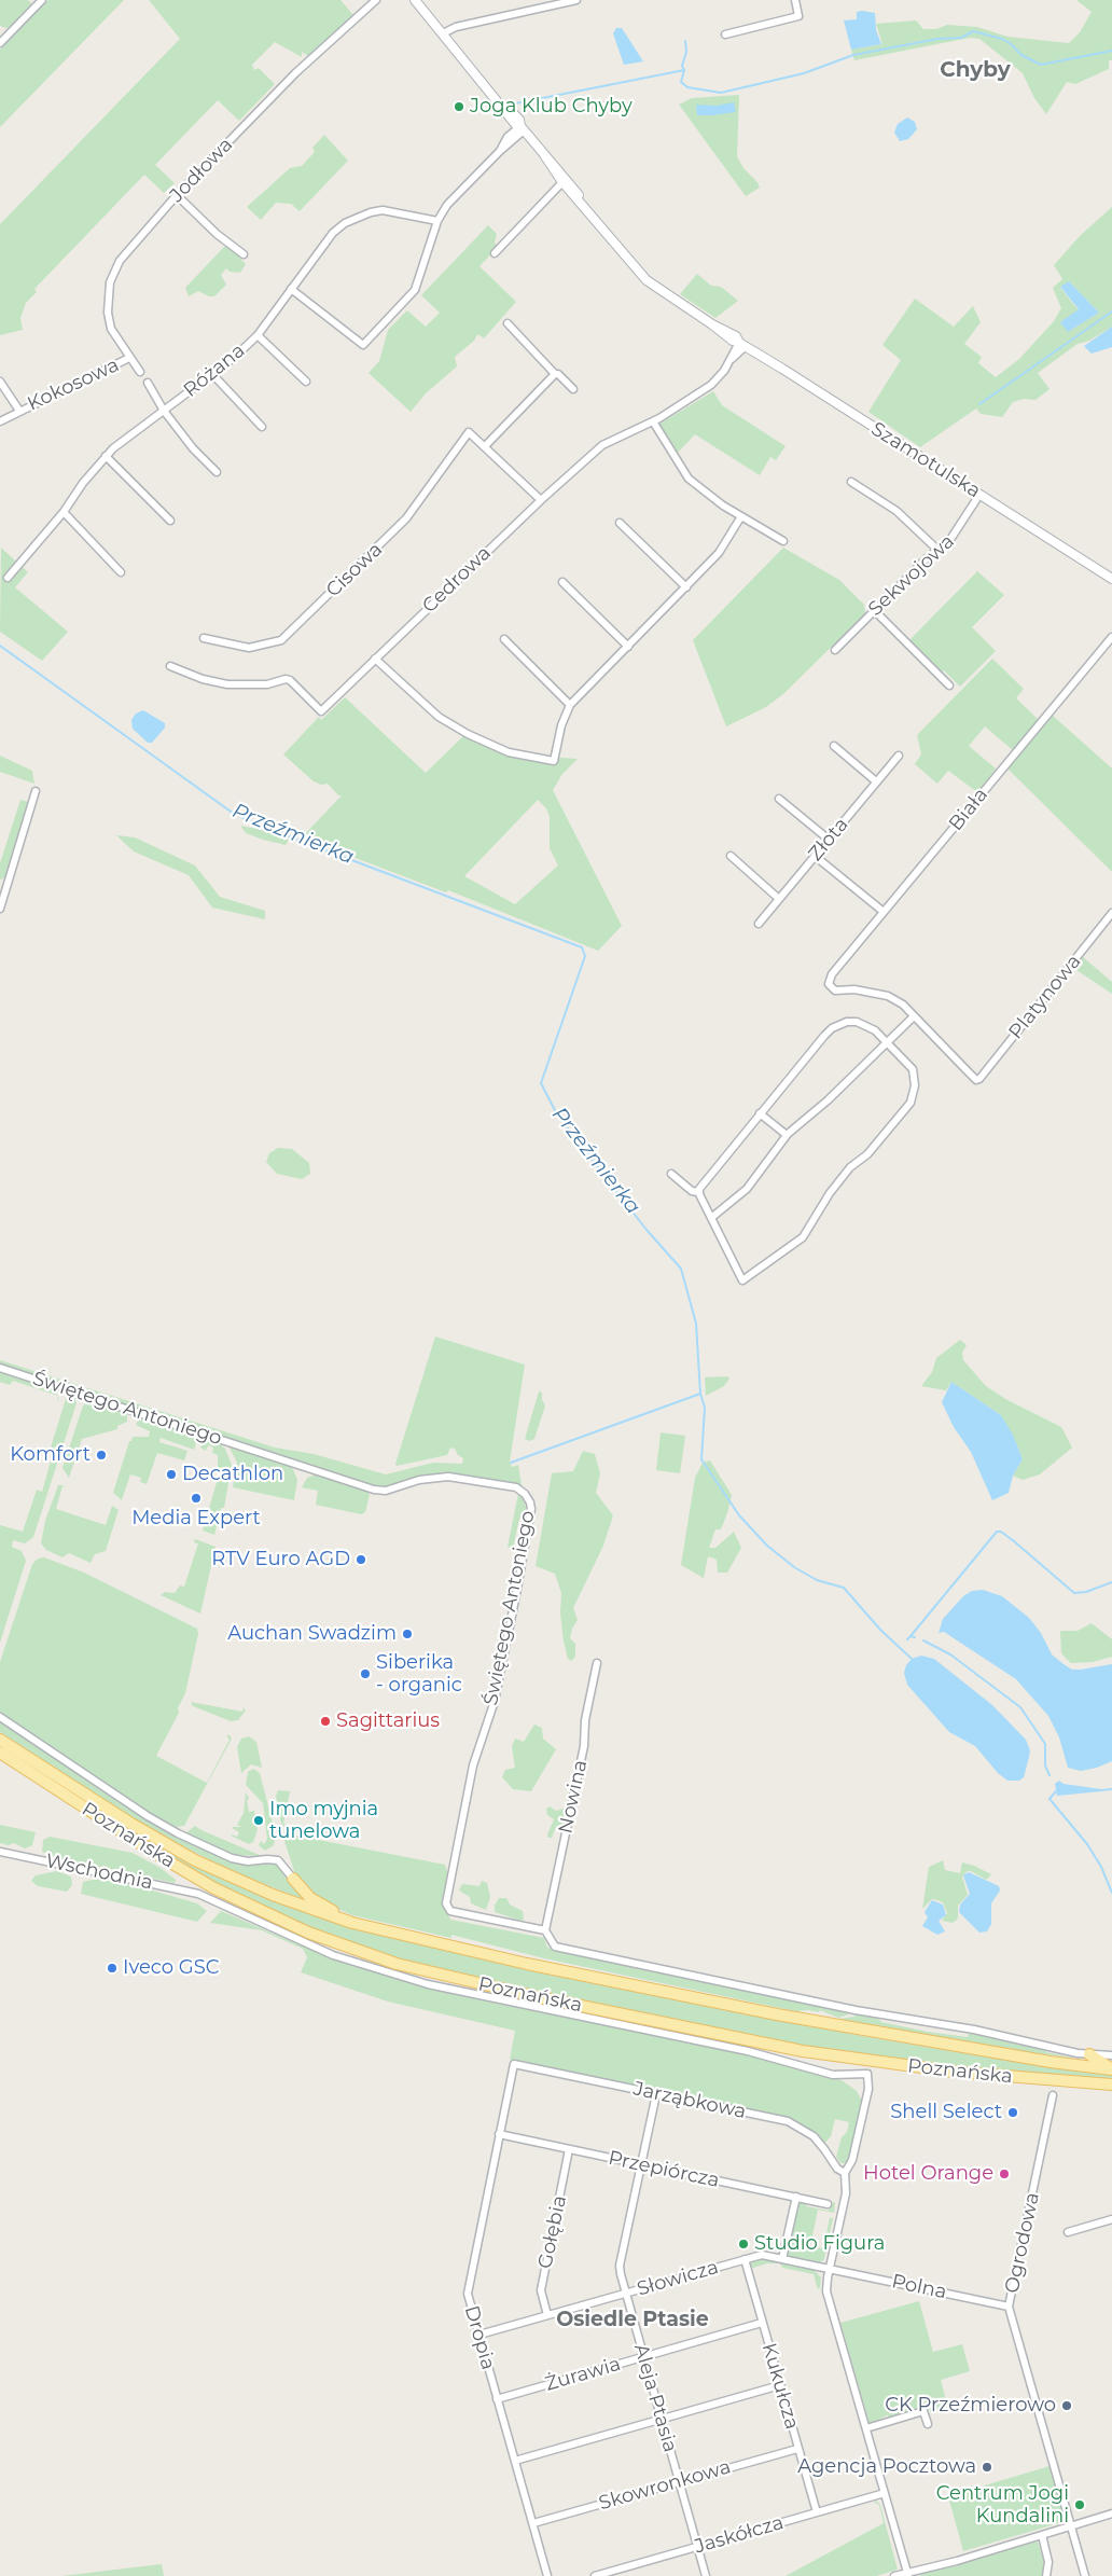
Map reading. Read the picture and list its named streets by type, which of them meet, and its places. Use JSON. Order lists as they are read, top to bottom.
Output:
{
  "streets": {
    "main road": ["Poznańska"],
    "street": [
      "Jodłowa",
      "Różana",
      "Kokosowa",
      "Szamotulska",
      "Cisowa",
      "Sekwojowa",
      "Cedrowa",
      "Biała",
      "Złota",
      "Platynowa",
      "Świętego Antoniego",
      "Nowina",
      "Wschodnia",
      "Jarząbkowa",
      "Przepiórcza",
      "Gołębia",
      "Ogrodowa",
      "Słowicza",
      "Polna",
      "Dropia",
      "Żurawia",
      "Kukułcza",
      "Aleja Ptasia",
      "Skowronkowa",
      "Jaskółcza"
    ]
  },
  "crossings": [
    ["Jodłowa", "Kokosowa"],
    ["Szamotulska", "Sekwojowa"],
    ["Szamotulska", "Cedrowa"],
    ["Biała", "Platynowa"],
    ["Świętego Antoniego", "Nowina"],
    ["Świętego Antoniego", "Poznańska"],
    ["Nowina", "Poznańska"],
    ["Wschodnia", "Jarząbkowa"],
    ["Jarząbkowa", "Dropia"],
    ["Jarząbkowa", "Aleja Ptasia"],
    ["Przepiórcza", "Gołębia"],
    ["Przepiórcza", "Dropia"],
    ["Przepiórcza", "Aleja Ptasia"],
    ["Gołębia", "Słowicza"],
    ["Ogrodowa", "Polna"],
    ["Słowicza", "Polna"],
    ["Słowicza", "Dropia"],
    ["Słowicza", "Kukułcza"],
    ["Słowicza", "Aleja Ptasia"],
    ["Dropia", "Żurawia"],
    ["Dropia", "Skowronkowa"],
    ["Żurawia", "Kukułcza"],
    ["Żurawia", "Aleja Ptasia"],
    ["Kukułcza", "Skowronkowa"],
    ["Kukułcza", "Jaskółcza"],
    ["Aleja Ptasia", "Skowronkowa"],
    ["Aleja Ptasia", "Jaskółcza"]
  ],
  "districts": ["Chyby", "Osiedle Ptasie"],
  "water": ["Przeźmierka"],
  "places": [
    "Joga Klub Chyby",
    "Komfort",
    "Decathlon",
    "Media Expert",
    "RTV Euro AGD",
    "Auchan Swadzim",
    "Siberika - organic",
    "Sagittarius",
    "Imo myjnia tunelowa",
    "Iveco GSC",
    "Shell Select",
    "Hotel Orange",
    "Studio Figura",
    "CK Przeźmierowo",
    "Agencja Pocztowa",
    "Centrum Jogi Kundalini"
  ]
}
